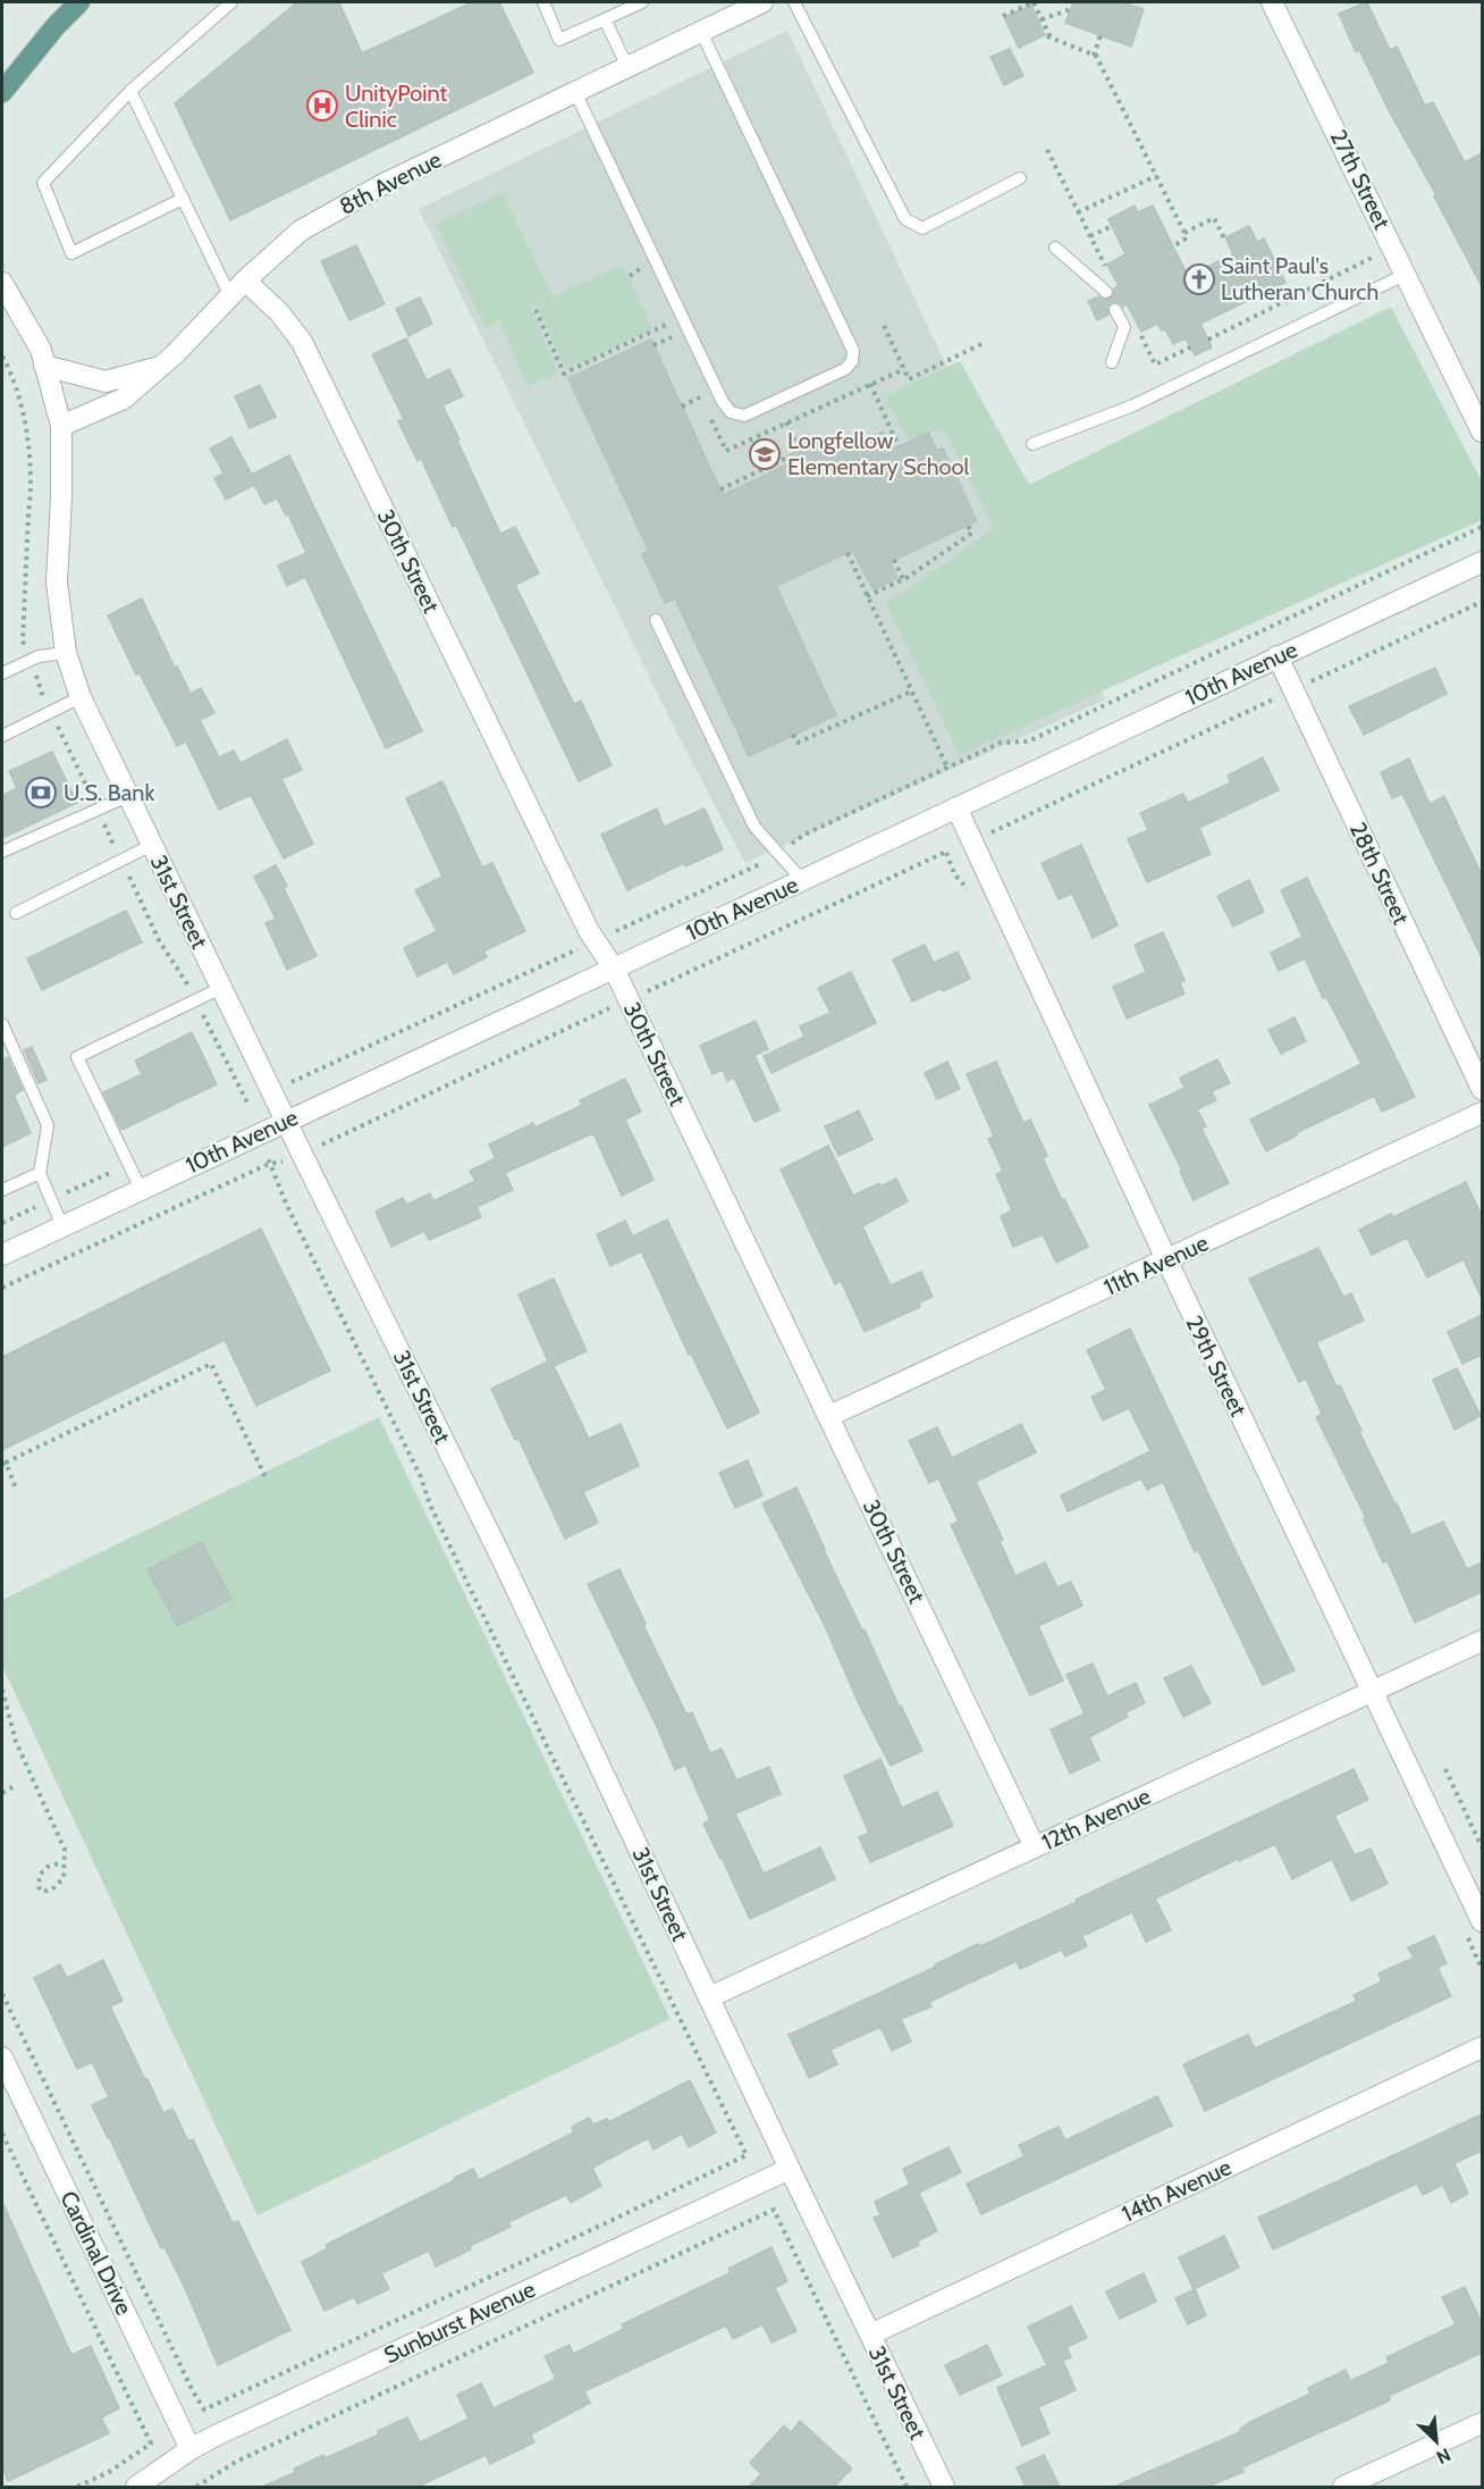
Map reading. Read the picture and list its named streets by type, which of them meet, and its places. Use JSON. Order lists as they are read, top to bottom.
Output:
{
  "streets": {
    "street": [
      "27th Street",
      "8th Avenue",
      "30th Street",
      "10th Avenue",
      "28th Street",
      "31st Street",
      "11th Avenue",
      "29th Street",
      "12th Avenue",
      "14th Avenue",
      "Cardinal Drive",
      "Sunburst Avenue"
    ]
  },
  "crossings": [
    ["8th Avenue", "30th Street"],
    ["8th Avenue", "31st Street"],
    ["30th Street", "10th Avenue"],
    ["30th Street", "11th Avenue"],
    ["30th Street", "12th Avenue"],
    ["10th Avenue", "28th Street"],
    ["10th Avenue", "31st Street"],
    ["10th Avenue", "29th Street"],
    ["31st Street", "12th Avenue"],
    ["31st Street", "14th Avenue"],
    ["31st Street", "Sunburst Avenue"],
    ["11th Avenue", "29th Street"],
    ["29th Street", "12th Avenue"],
    ["Cardinal Drive", "Sunburst Avenue"]
  ],
  "places": {
    "hospital": ["UnityPoint Clinic"],
    "church": ["Saint Paul's Lutheran Church"],
    "school or university": ["Longfellow Elementary School"],
    "bank": ["U.S. Bank"]
  },
  "north": "bottom right"
}
